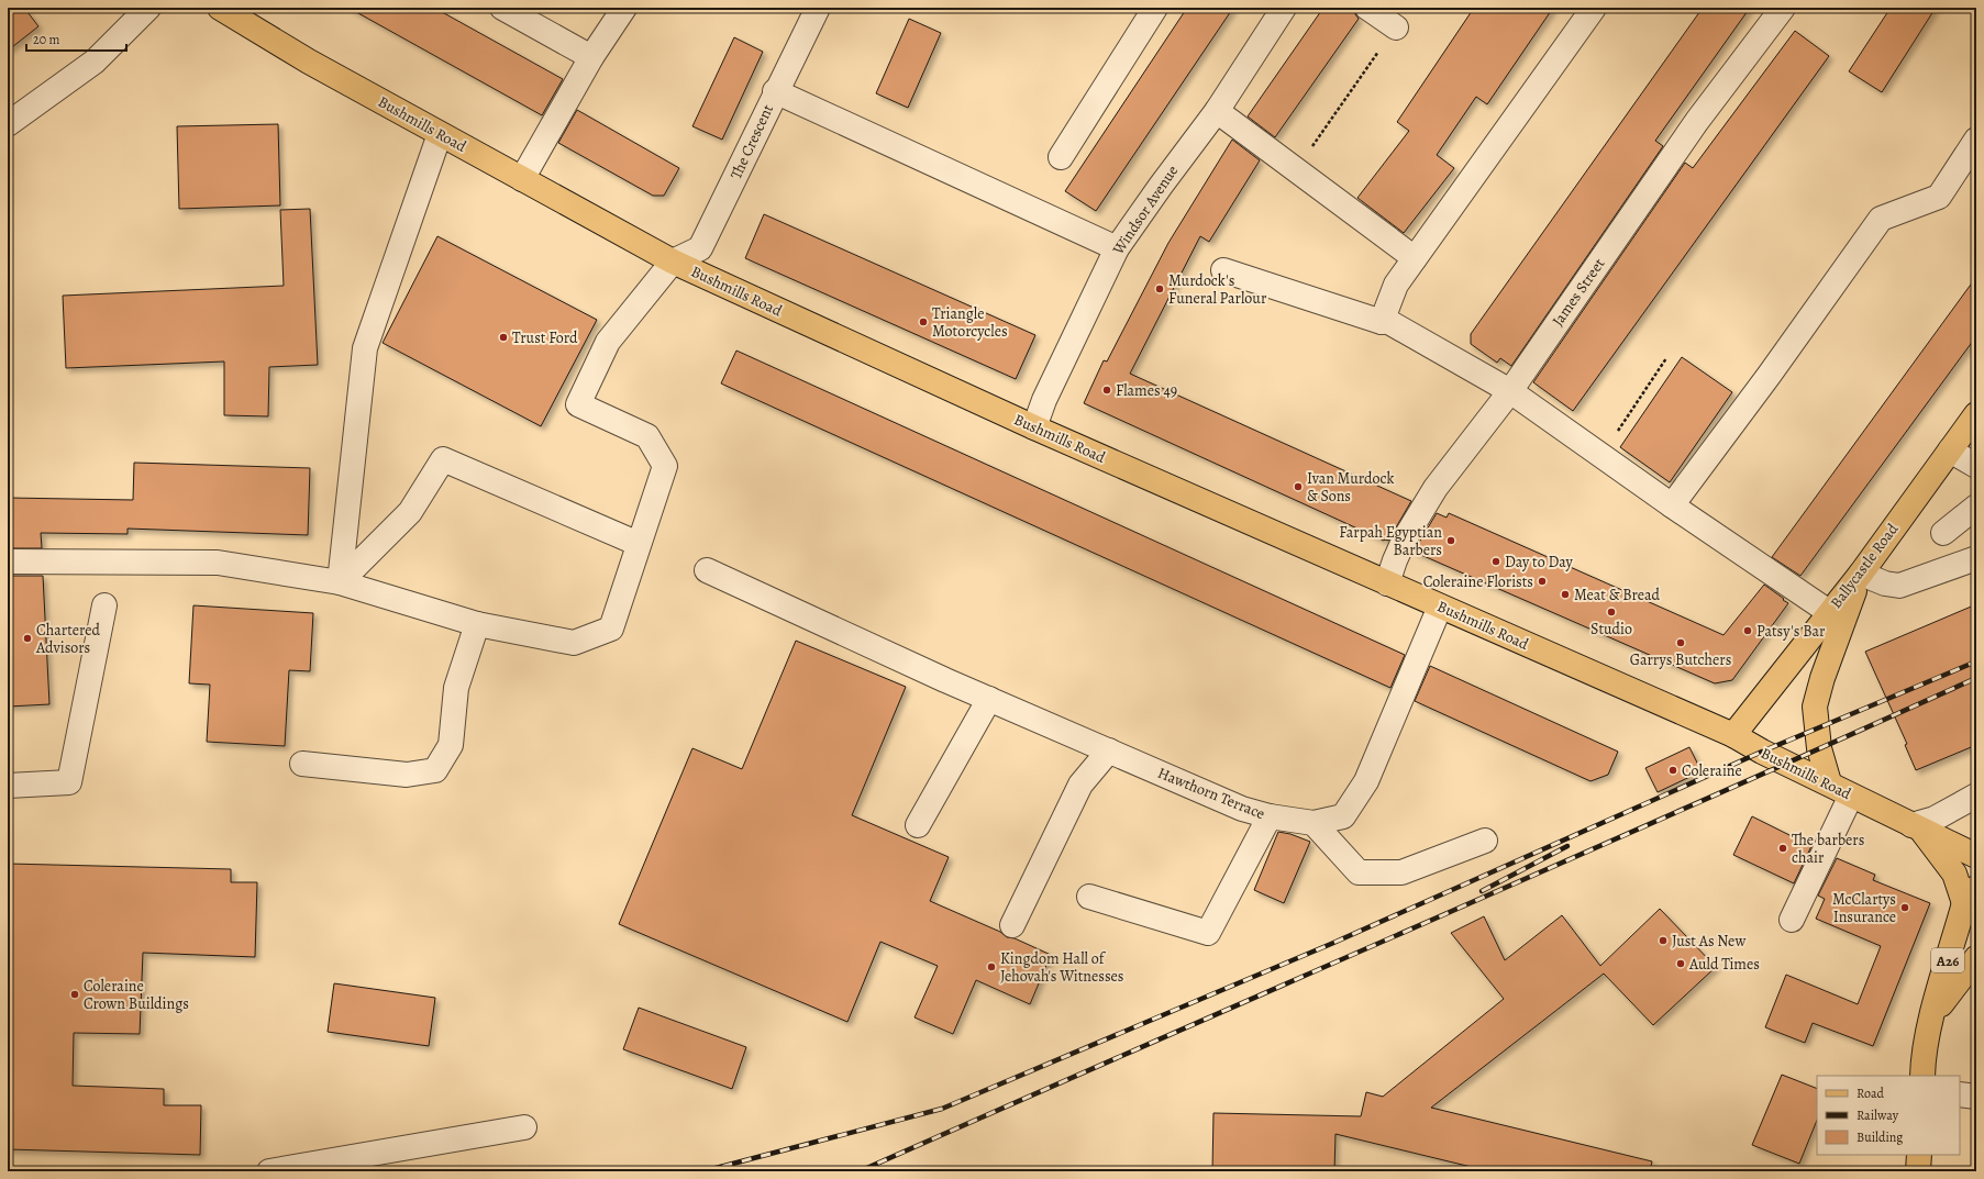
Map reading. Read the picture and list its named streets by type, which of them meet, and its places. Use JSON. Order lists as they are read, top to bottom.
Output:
{
  "streets": {
    "main road": ["Bushmills Road", "Ballycastle Road", "A26"],
    "street": [
      "The Crescent",
      "Windsor Avenue",
      "James Street",
      "Hawthorn Terrace"
    ]
  },
  "crossings": [
    ["Bushmills Road", "The Crescent"],
    ["Bushmills Road", "Windsor Avenue"],
    ["Bushmills Road", "James Street"],
    ["Bushmills Road", "Ballycastle Road"],
    ["Bushmills Road", "Hawthorn Terrace"],
    ["Bushmills Road", "A26"]
  ],
  "places": [
    "Murdock's Funeral Parlour",
    "Triangle Motorcycles",
    "Trust Ford",
    "Flames 49",
    "Ivan Murdock & Sons",
    "Farpah Egyptian Barbers",
    "Day to Day",
    "Coleraine Florists",
    "Meat & Bread",
    "Studio",
    "Patsy's Bar",
    "Chartered Advisors",
    "Garrys Butchers",
    "Coleraine",
    "The barbers chair",
    "McClartys Insurance",
    "Just As New",
    "Auld Times",
    "Kingdom Hall of Jehovah's Witnesses",
    "Coleraine Crown Buildings"
  ],
  "legend": ["Road", "Railway", "Building"],
  "scale_bar": "20 m"
}
